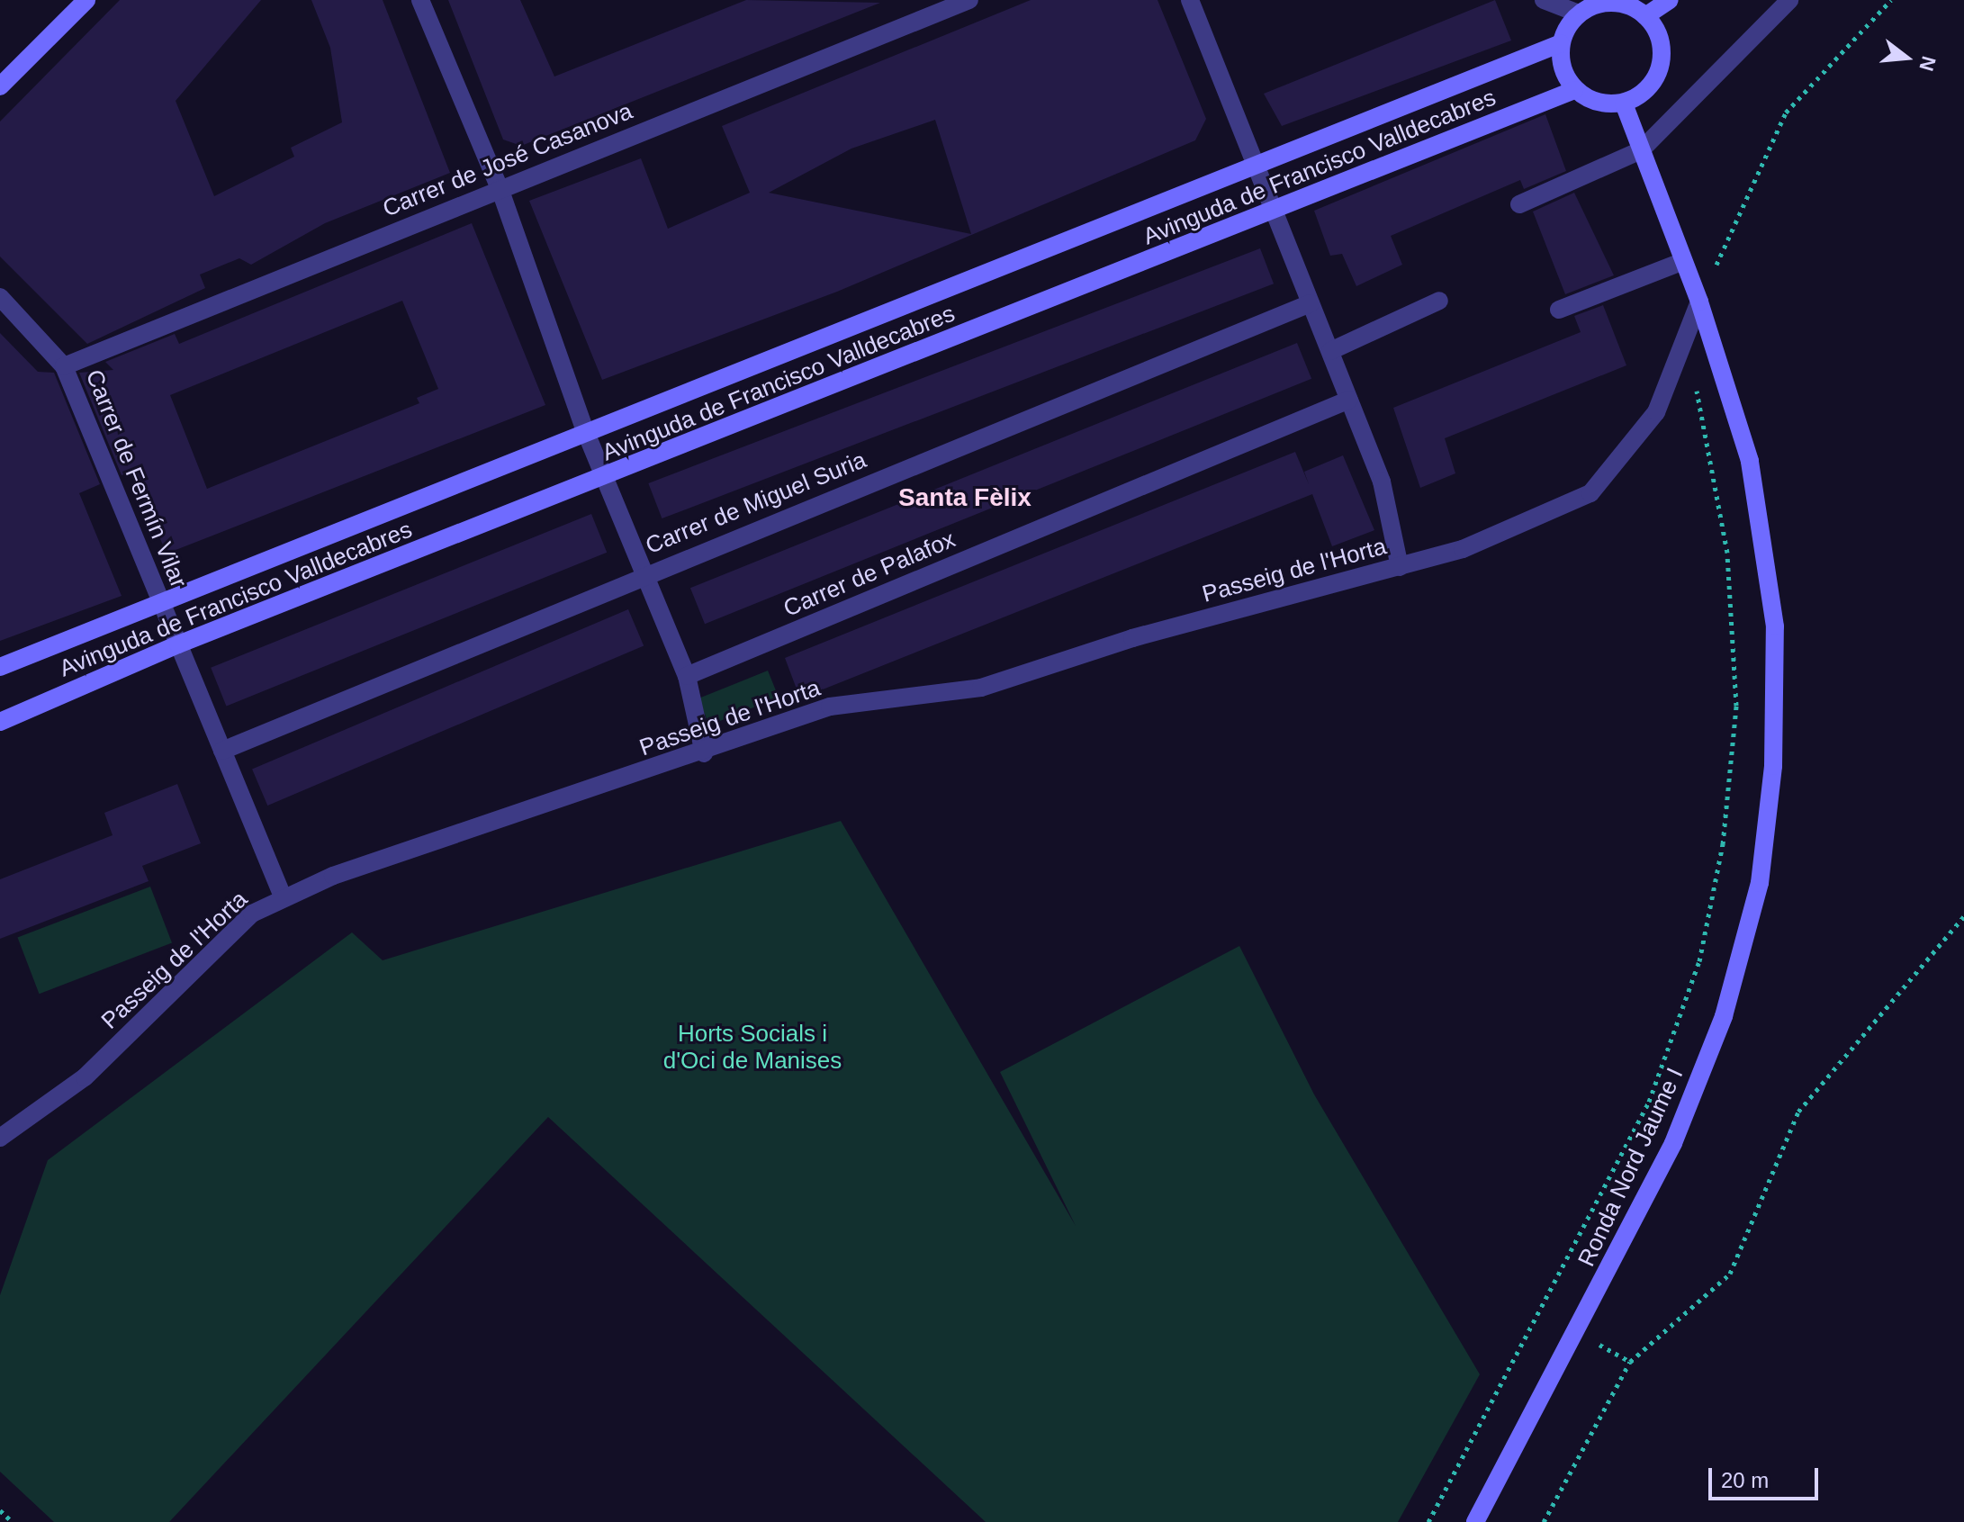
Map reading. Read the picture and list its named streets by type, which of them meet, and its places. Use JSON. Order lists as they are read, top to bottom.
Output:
{
  "streets": {
    "street": [
      "Carrer de José Casanova",
      "Avinguda de Francisco Valldecabres",
      "Carrer de Fermín Vilar",
      "Carrer de Miguel Suria",
      "Passeig de l'Horta",
      "Carrer de Palafox",
      "Ronda Nord Jaume I"
    ]
  },
  "crossings": [
    ["Carrer de José Casanova", "Carrer de Fermín Vilar"],
    ["Avinguda de Francisco Valldecabres", "Carrer de Fermín Vilar"],
    ["Avinguda de Francisco Valldecabres", "Ronda Nord Jaume I"],
    ["Carrer de Fermín Vilar", "Carrer de Miguel Suria"],
    ["Carrer de Fermín Vilar", "Passeig de l'Horta"],
    ["Passeig de l'Horta", "Ronda Nord Jaume I"]
  ],
  "districts": ["Santa Fèlix"],
  "parks": ["Horts Socials i d'Oci de Manises"],
  "scale_bar": "20 m",
  "north": "right"
}
